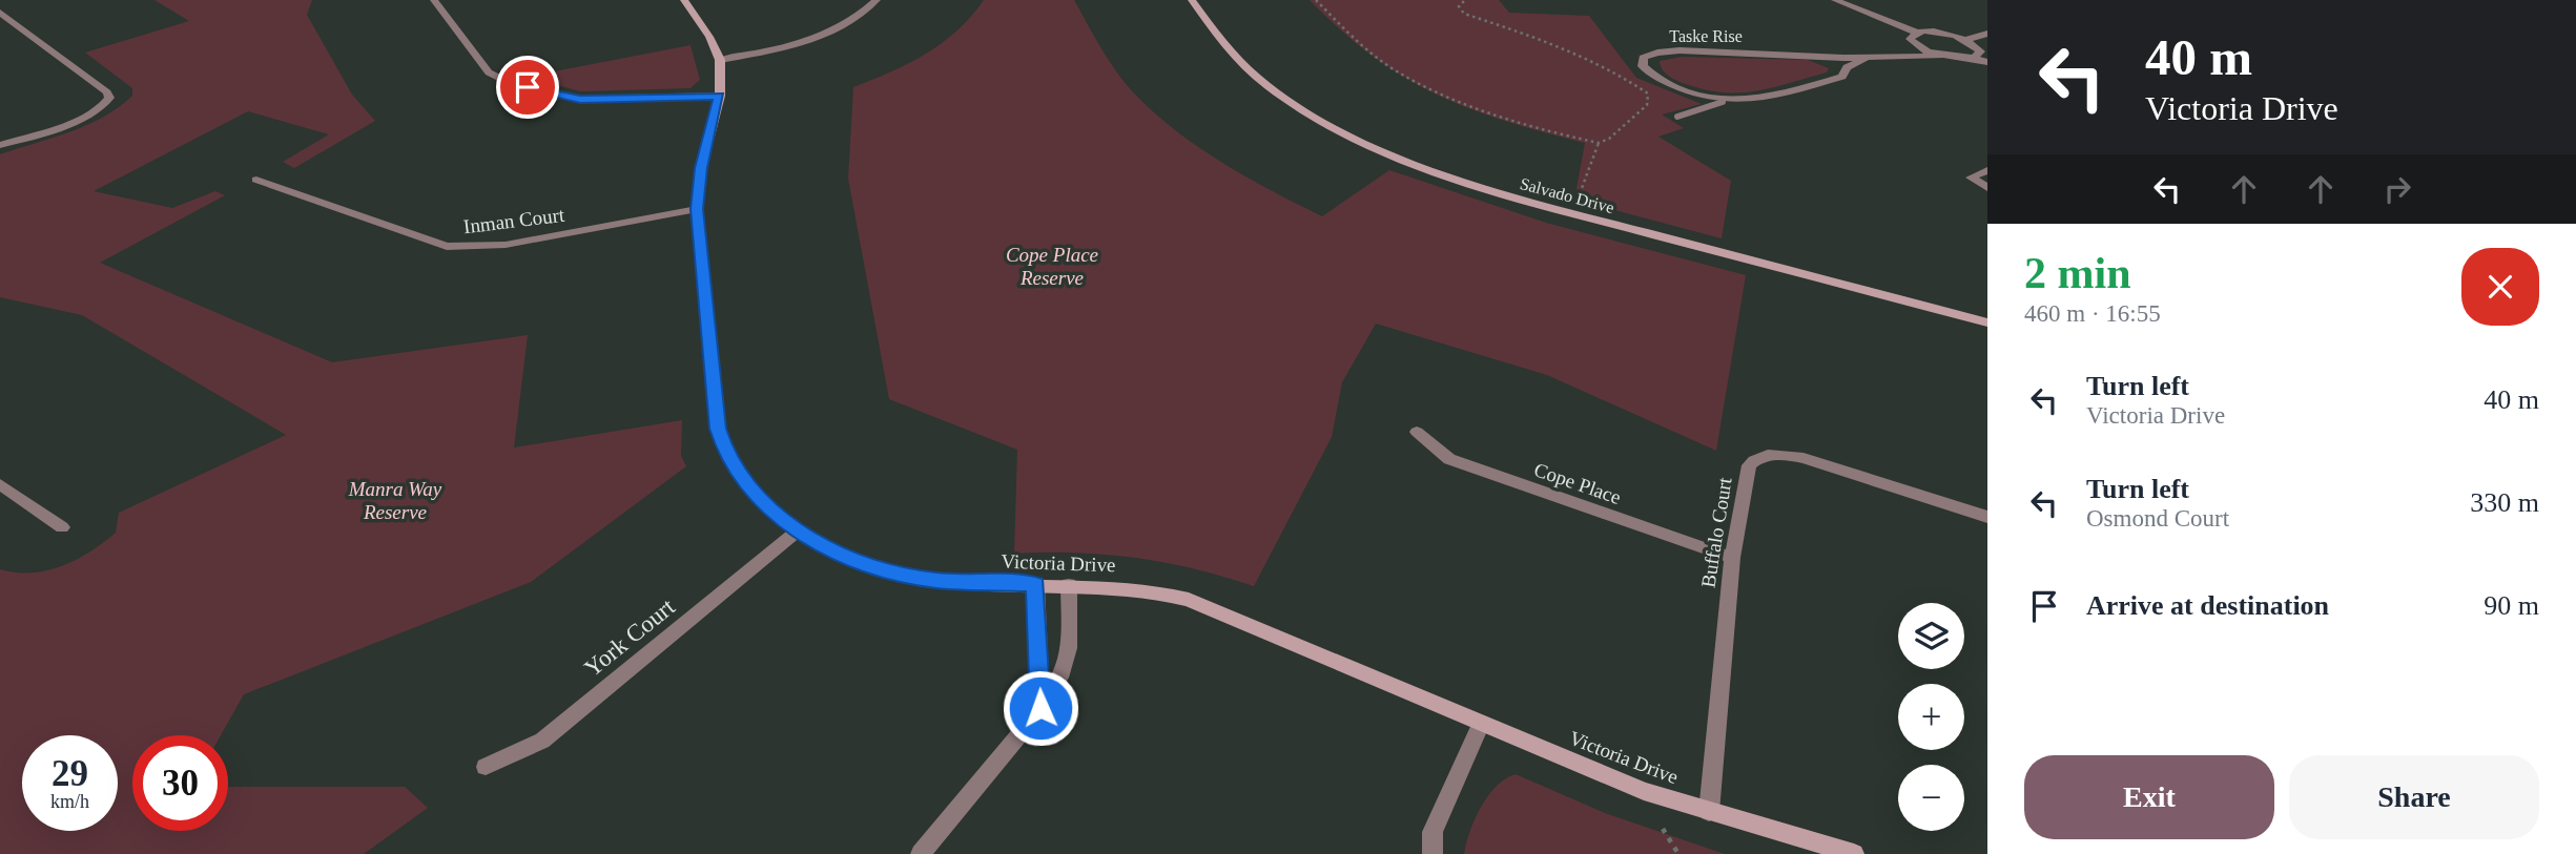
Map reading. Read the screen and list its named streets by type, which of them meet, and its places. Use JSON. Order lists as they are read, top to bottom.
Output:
{
  "streets": {
    "street": [
      "Taske Rise",
      "Salvado Drive",
      "Inman Court",
      "Cope Place",
      "Buffalo Court",
      "Victoria Drive",
      "York Court"
    ]
  },
  "crossings": [
    ["Inman Court", "Victoria Drive"],
    ["Cope Place", "Buffalo Court"],
    ["Buffalo Court", "Victoria Drive"],
    ["Victoria Drive", "York Court"]
  ],
  "parks": ["Cope Place Reserve", "Manra Way Reserve"],
  "page": {
    "turn": ["40 m", "Victoria Drive"],
    "heading": ["2 min", "460 m · 16:55"],
    "list": [
      {
        "name": "Turn left",
        "note": "Victoria Drive",
        "value": "40 m"
      },
      {
        "name": "Turn left",
        "note": "Osmond Court",
        "value": "330 m"
      },
      {
        "name": "Arrive at destination",
        "value": "90 m"
      }
    ],
    "map_buttons": ["+", "−"],
    "speed": "29 km/h",
    "limit": "30",
    "buttons": ["Exit", "Share"]
  }
}
